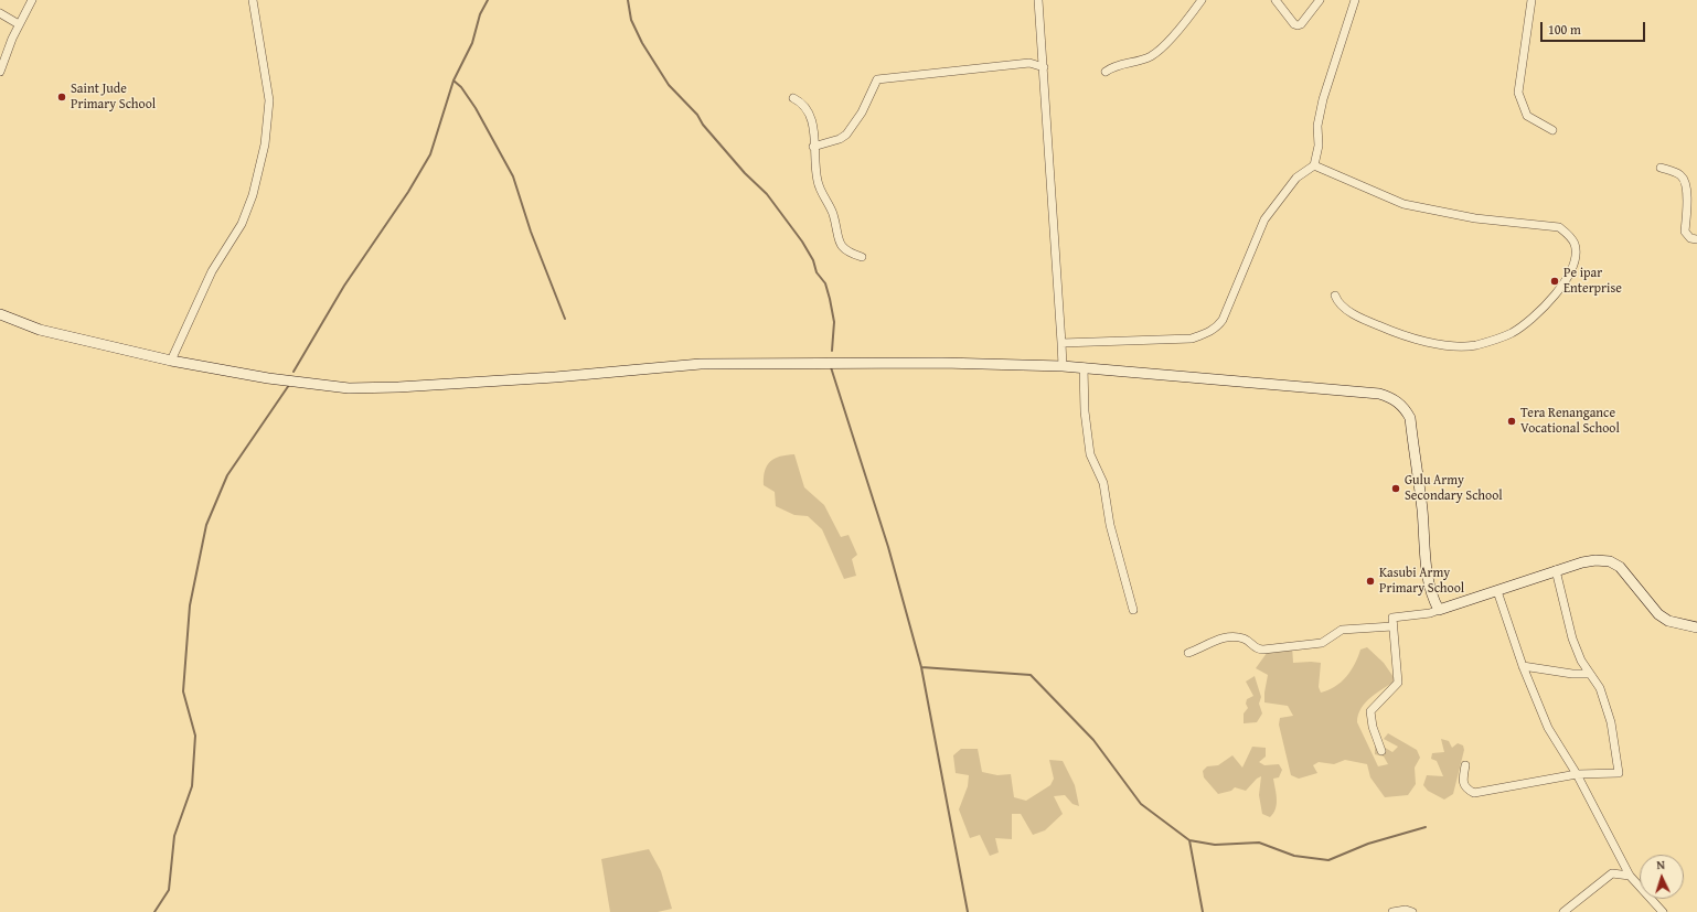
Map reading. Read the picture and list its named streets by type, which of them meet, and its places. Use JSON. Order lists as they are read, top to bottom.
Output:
{
  "places": [
    "Saint Jude Primary School",
    "Pe ipar Enterprise",
    "Tera Renangance Vocational School",
    "Gulu Army Secondary School",
    "Kasubi Army Primary School"
  ],
  "scale_bar": "100 m",
  "north": "top"
}
